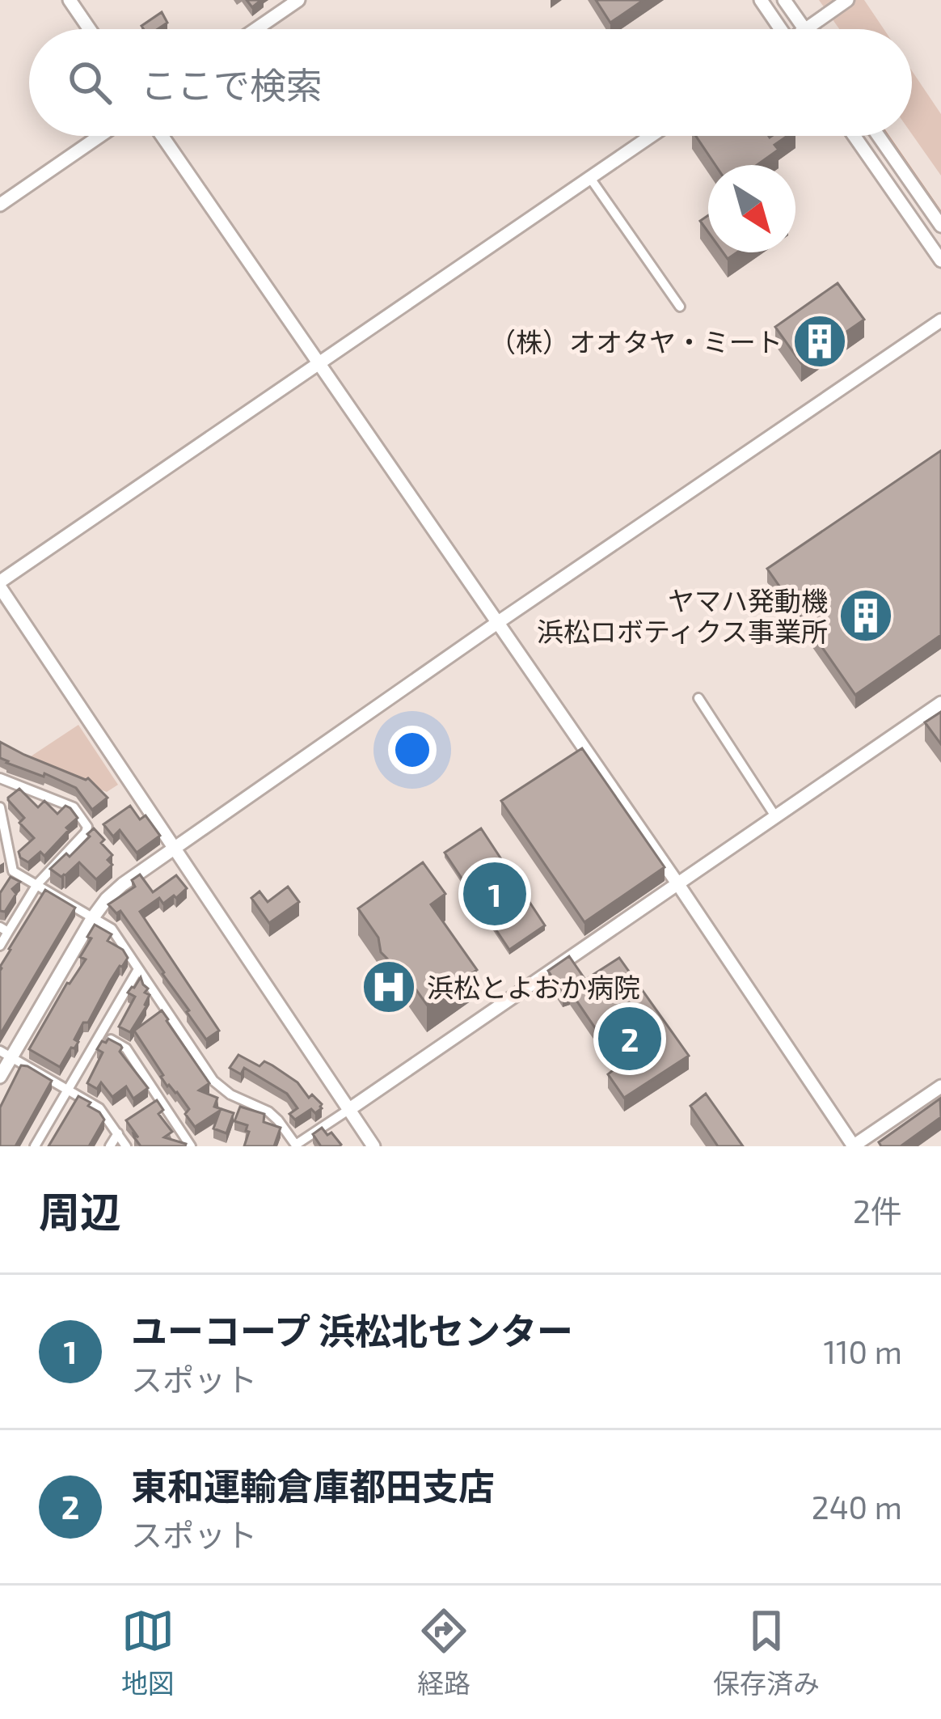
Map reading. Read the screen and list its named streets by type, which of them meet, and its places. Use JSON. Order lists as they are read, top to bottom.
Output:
{
  "places": {
    "building": ["（株）オオタヤ・ミート", "ヤマハ発動機 浜松ロボティクス事業所"],
    "hospital": ["浜松とよおか病院"]
  },
  "north": "bottom right",
  "page": {
    "search": "ここで検索",
    "pins": ["1", "2"],
    "heading": ["周辺", "2件"],
    "list": [
      {
        "mark": "1",
        "name": "ユーコープ 浜松北センター",
        "note": "スポット",
        "value": "110 m"
      },
      {
        "mark": "2",
        "name": "東和運輸倉庫都田支店",
        "note": "スポット",
        "value": "240 m"
      }
    ],
    "nav": ["地図", "経路", "保存済み"]
  }
}
